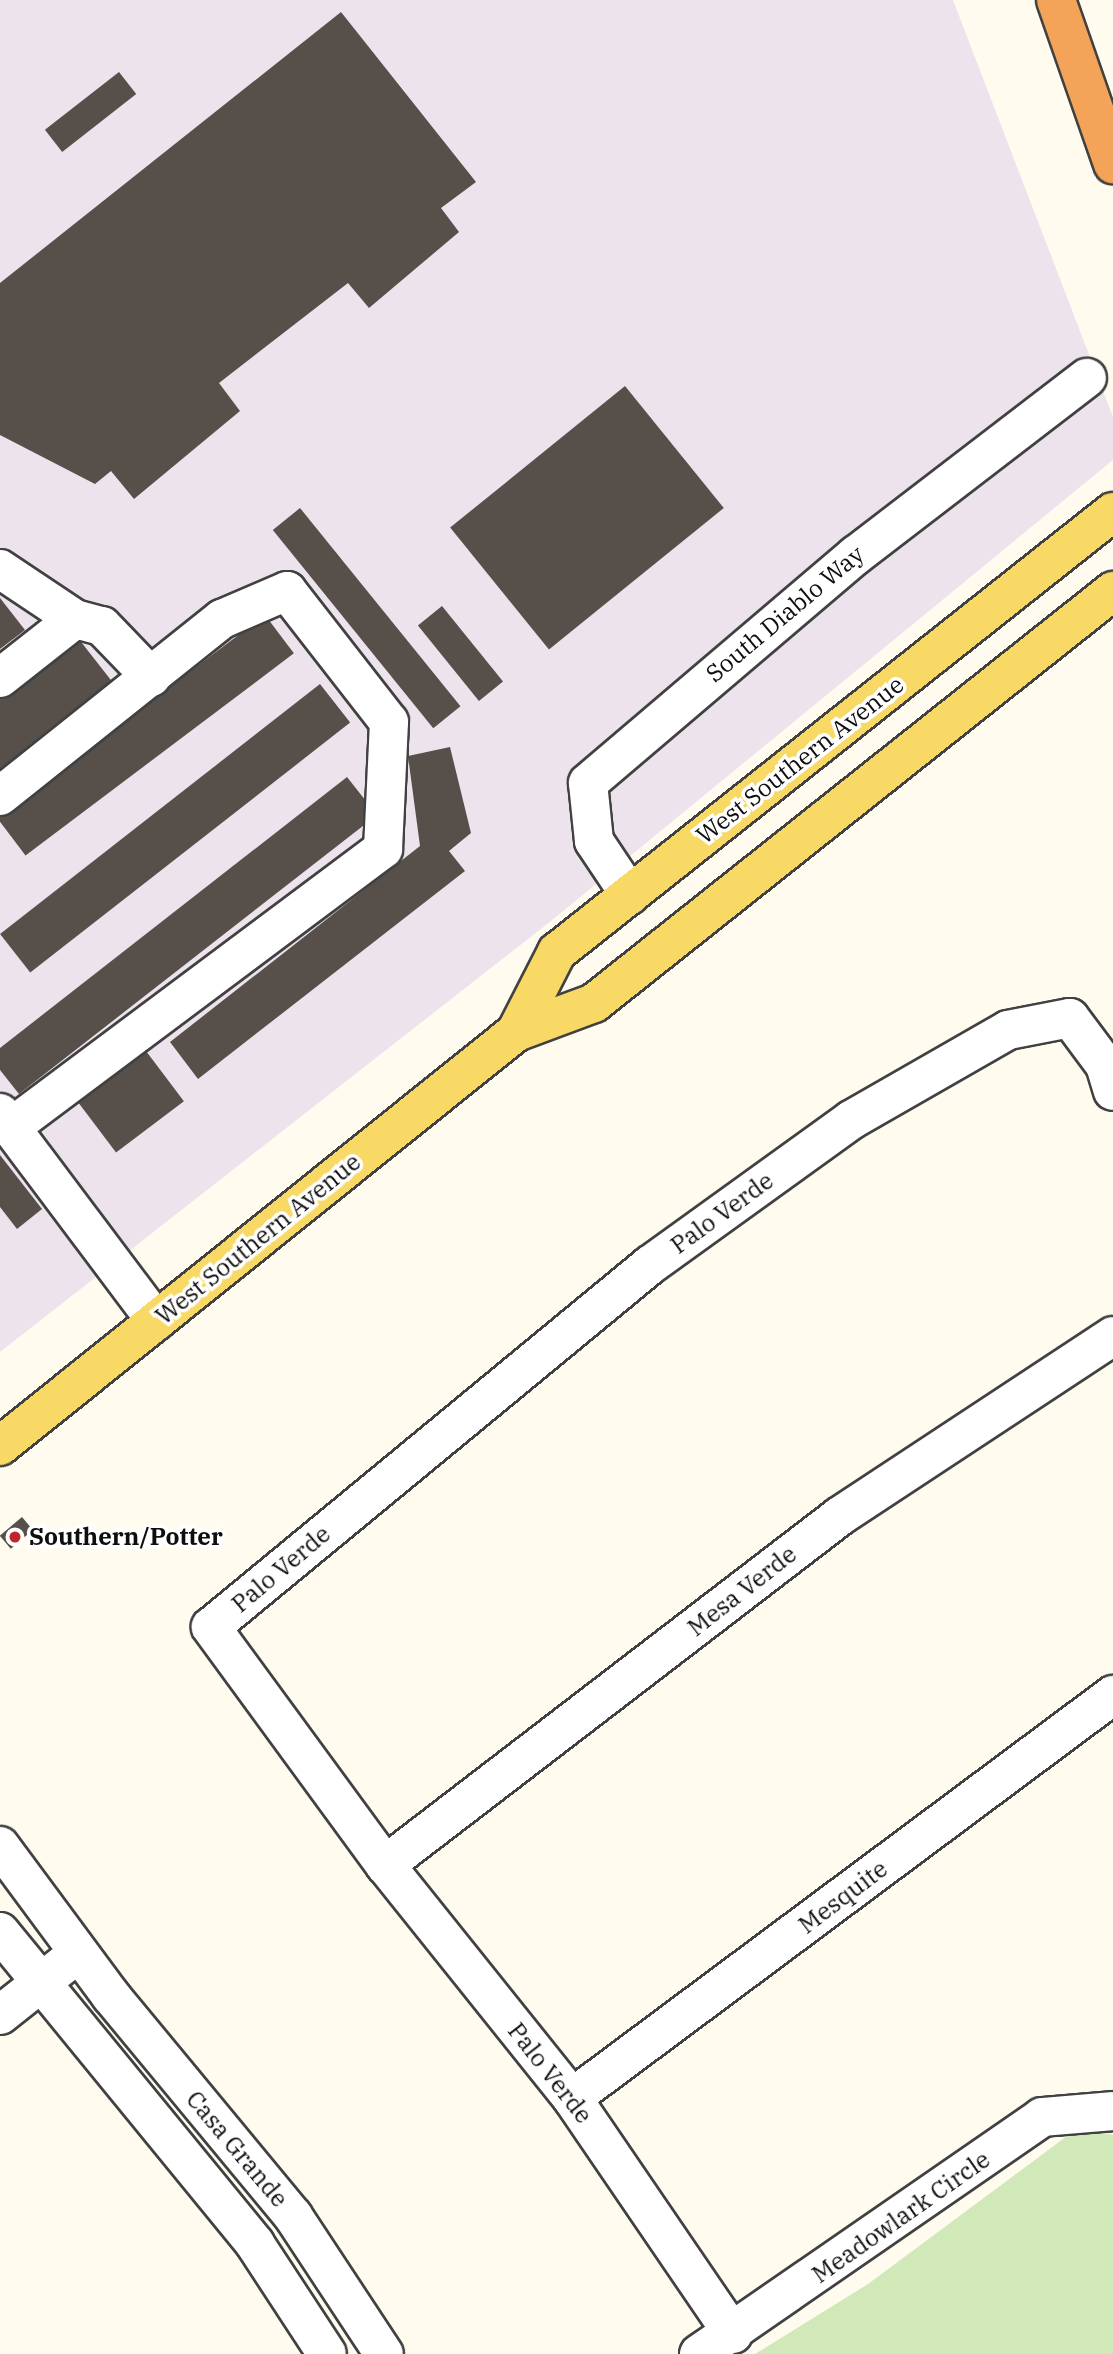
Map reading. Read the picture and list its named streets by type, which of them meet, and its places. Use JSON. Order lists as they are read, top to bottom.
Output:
{
  "streets": {
    "main road": ["West Southern Avenue"],
    "street": [
      "South Diablo Way",
      "Palo Verde",
      "Mesa Verde",
      "Mesquite",
      "Casa Grande",
      "Meadowlark Circle"
    ]
  },
  "crossings": [
    ["South Diablo Way", "West Southern Avenue"],
    ["Palo Verde", "Mesa Verde"],
    ["Palo Verde", "Mesquite"],
    ["Palo Verde", "Meadowlark Circle"]
  ],
  "places": ["Southern/Potter"]
}
